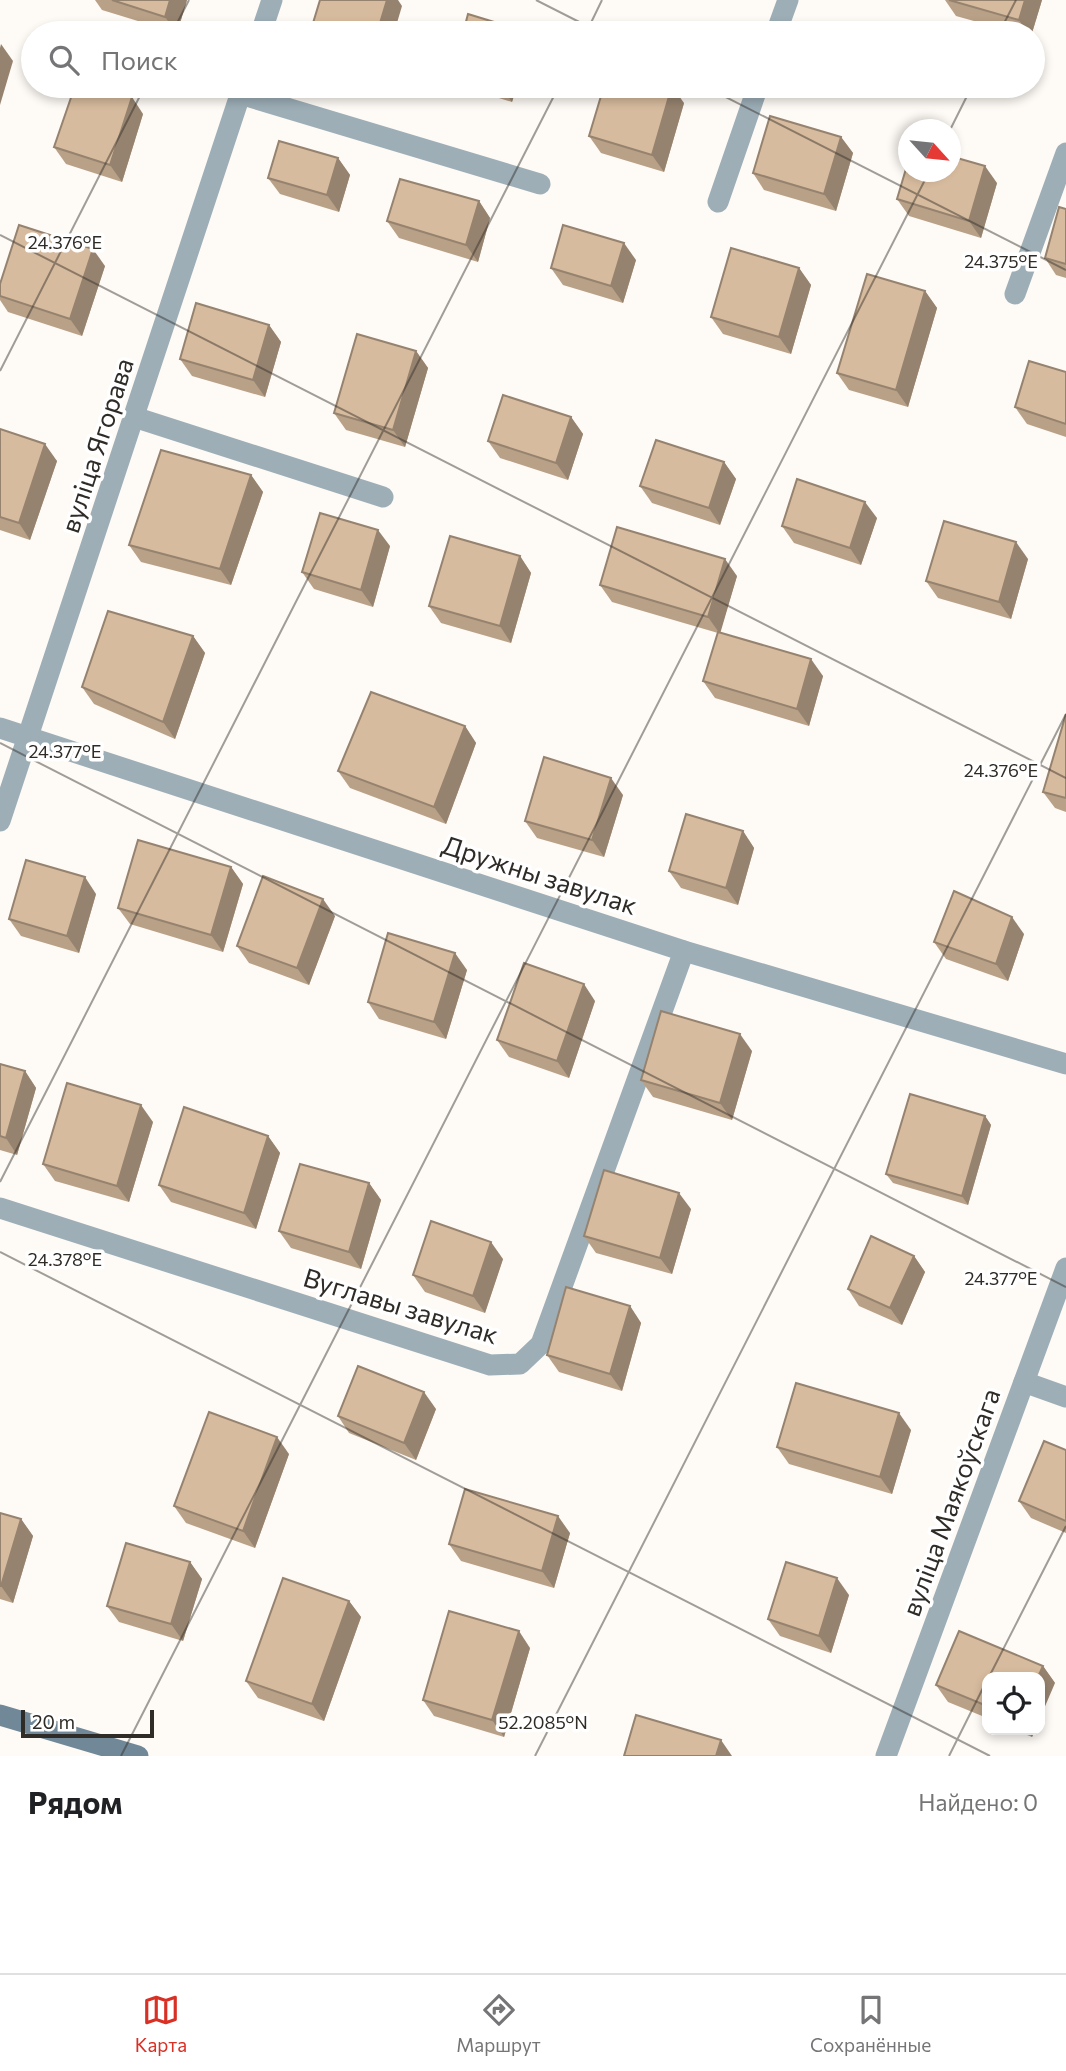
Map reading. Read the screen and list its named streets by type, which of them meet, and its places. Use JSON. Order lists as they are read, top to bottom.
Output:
{
  "streets": {
    "street": [
      "вуліца Ягорава",
      "Дружны завулак",
      "Вуглавы завулак",
      "вуліца Маякоўскага"
    ]
  },
  "crossings": [
    ["вуліца Ягорава", "Дружны завулак"],
    ["Дружны завулак", "Вуглавы завулак"]
  ],
  "scale_bar": "20 m",
  "north": "bottom right",
  "page": {
    "search": "Поиск",
    "scale": "20 m",
    "heading": ["Рядом", "Найдено: 0"],
    "nav": ["Карта", "Маршрут", "Сохранённые"]
  },
  "coordinates": [
    "24.376°E",
    "24.375°E",
    "24.377°E",
    "24.378°E",
    "52.2085°N"
  ]
}
